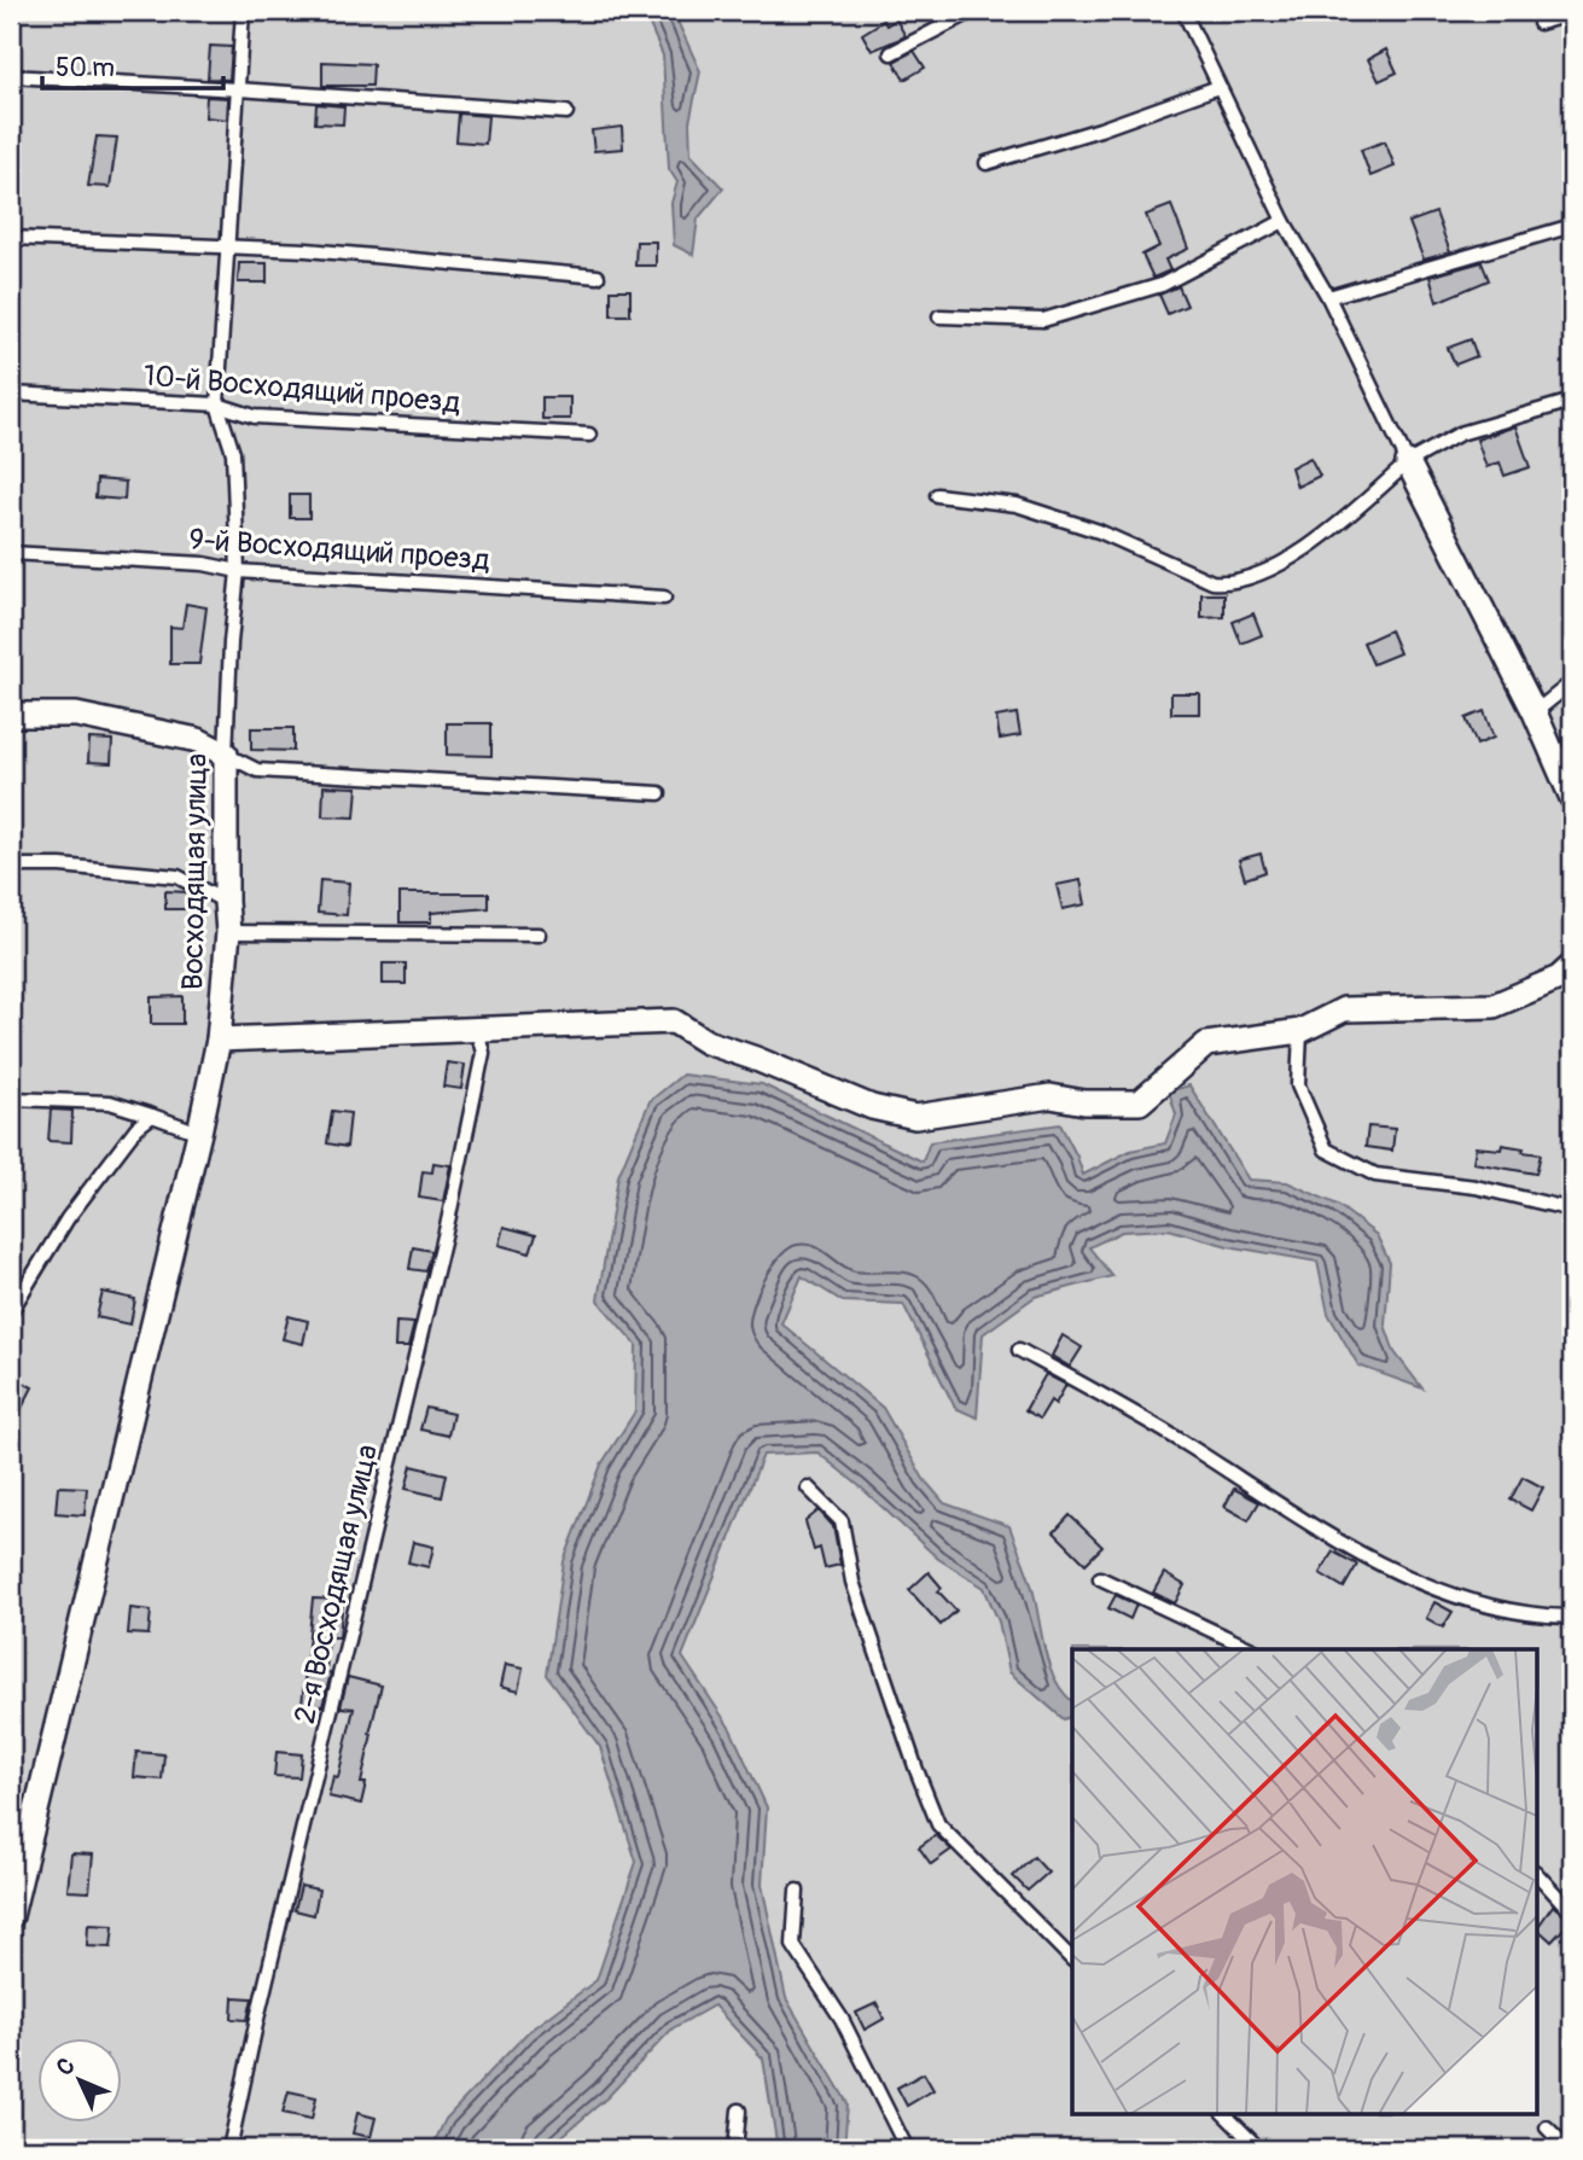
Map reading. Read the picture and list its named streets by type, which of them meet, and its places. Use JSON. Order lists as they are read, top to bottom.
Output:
{
  "streets": {
    "street": ["Восходящая улица"],
    "lane": ["10-й Восходящий проезд", "9-й Восходящий проезд", "2-я Восходящая улица"]
  },
  "crossings": [
    ["10-й Восходящий проезд", "Восходящая улица"],
    ["9-й Восходящий проезд", "Восходящая улица"]
  ],
  "scale_bar": "50 m",
  "north": "top left"
}
